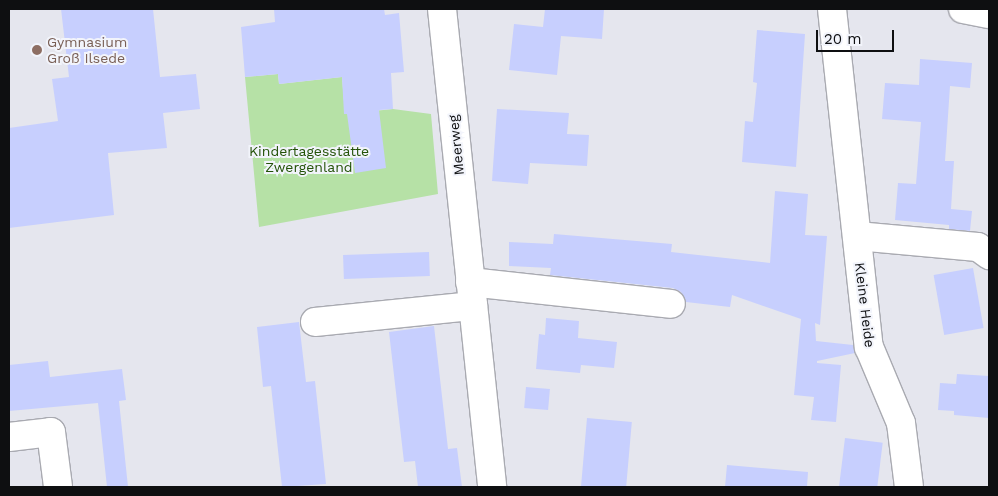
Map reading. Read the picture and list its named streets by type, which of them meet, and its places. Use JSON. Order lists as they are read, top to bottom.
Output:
{
  "streets": {
    "street": ["Meerweg", "Kleine Heide"]
  },
  "parks": ["Kindertagesstätte Zwergenland"],
  "places": ["Gymnasium Groß Ilsede"],
  "scale_bar": "20 m"
}
